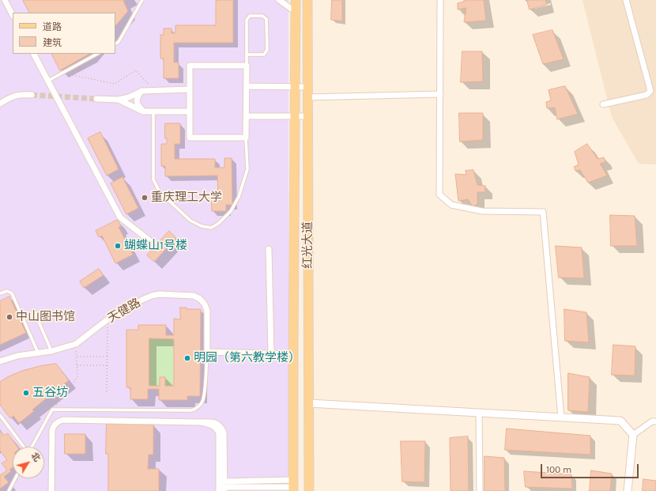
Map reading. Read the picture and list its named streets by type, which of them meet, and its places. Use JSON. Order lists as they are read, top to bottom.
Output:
{
  "streets": {
    "main road": ["红光大道"],
    "street": ["天健路"]
  },
  "places": [
    "重庆理工大学",
    "蝴蝶山1号楼",
    "中山图书馆",
    "明园（第六教学楼）",
    "五谷坊"
  ],
  "legend": ["道路", "建筑"],
  "scale_bar": "100 m",
  "north": "top right"
}
